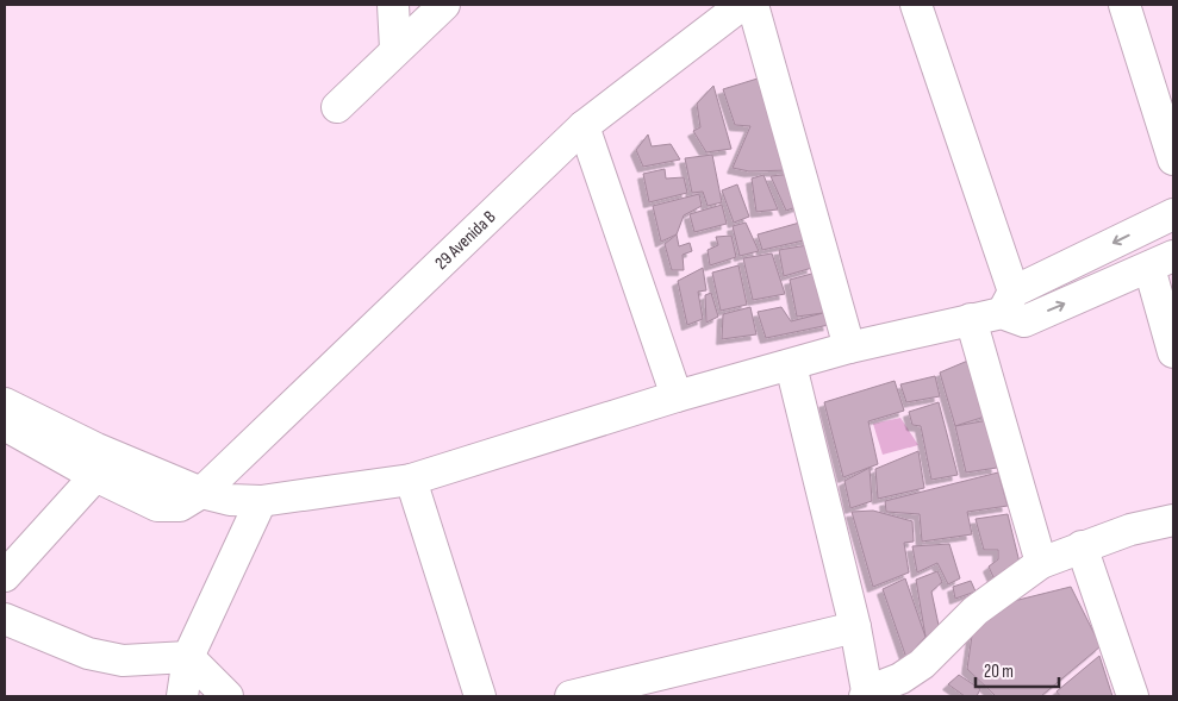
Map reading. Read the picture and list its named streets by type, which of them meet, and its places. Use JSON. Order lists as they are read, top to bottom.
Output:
{
  "streets": {
    "street": ["29 Avenida B"]
  },
  "scale_bar": "20 m"
}
